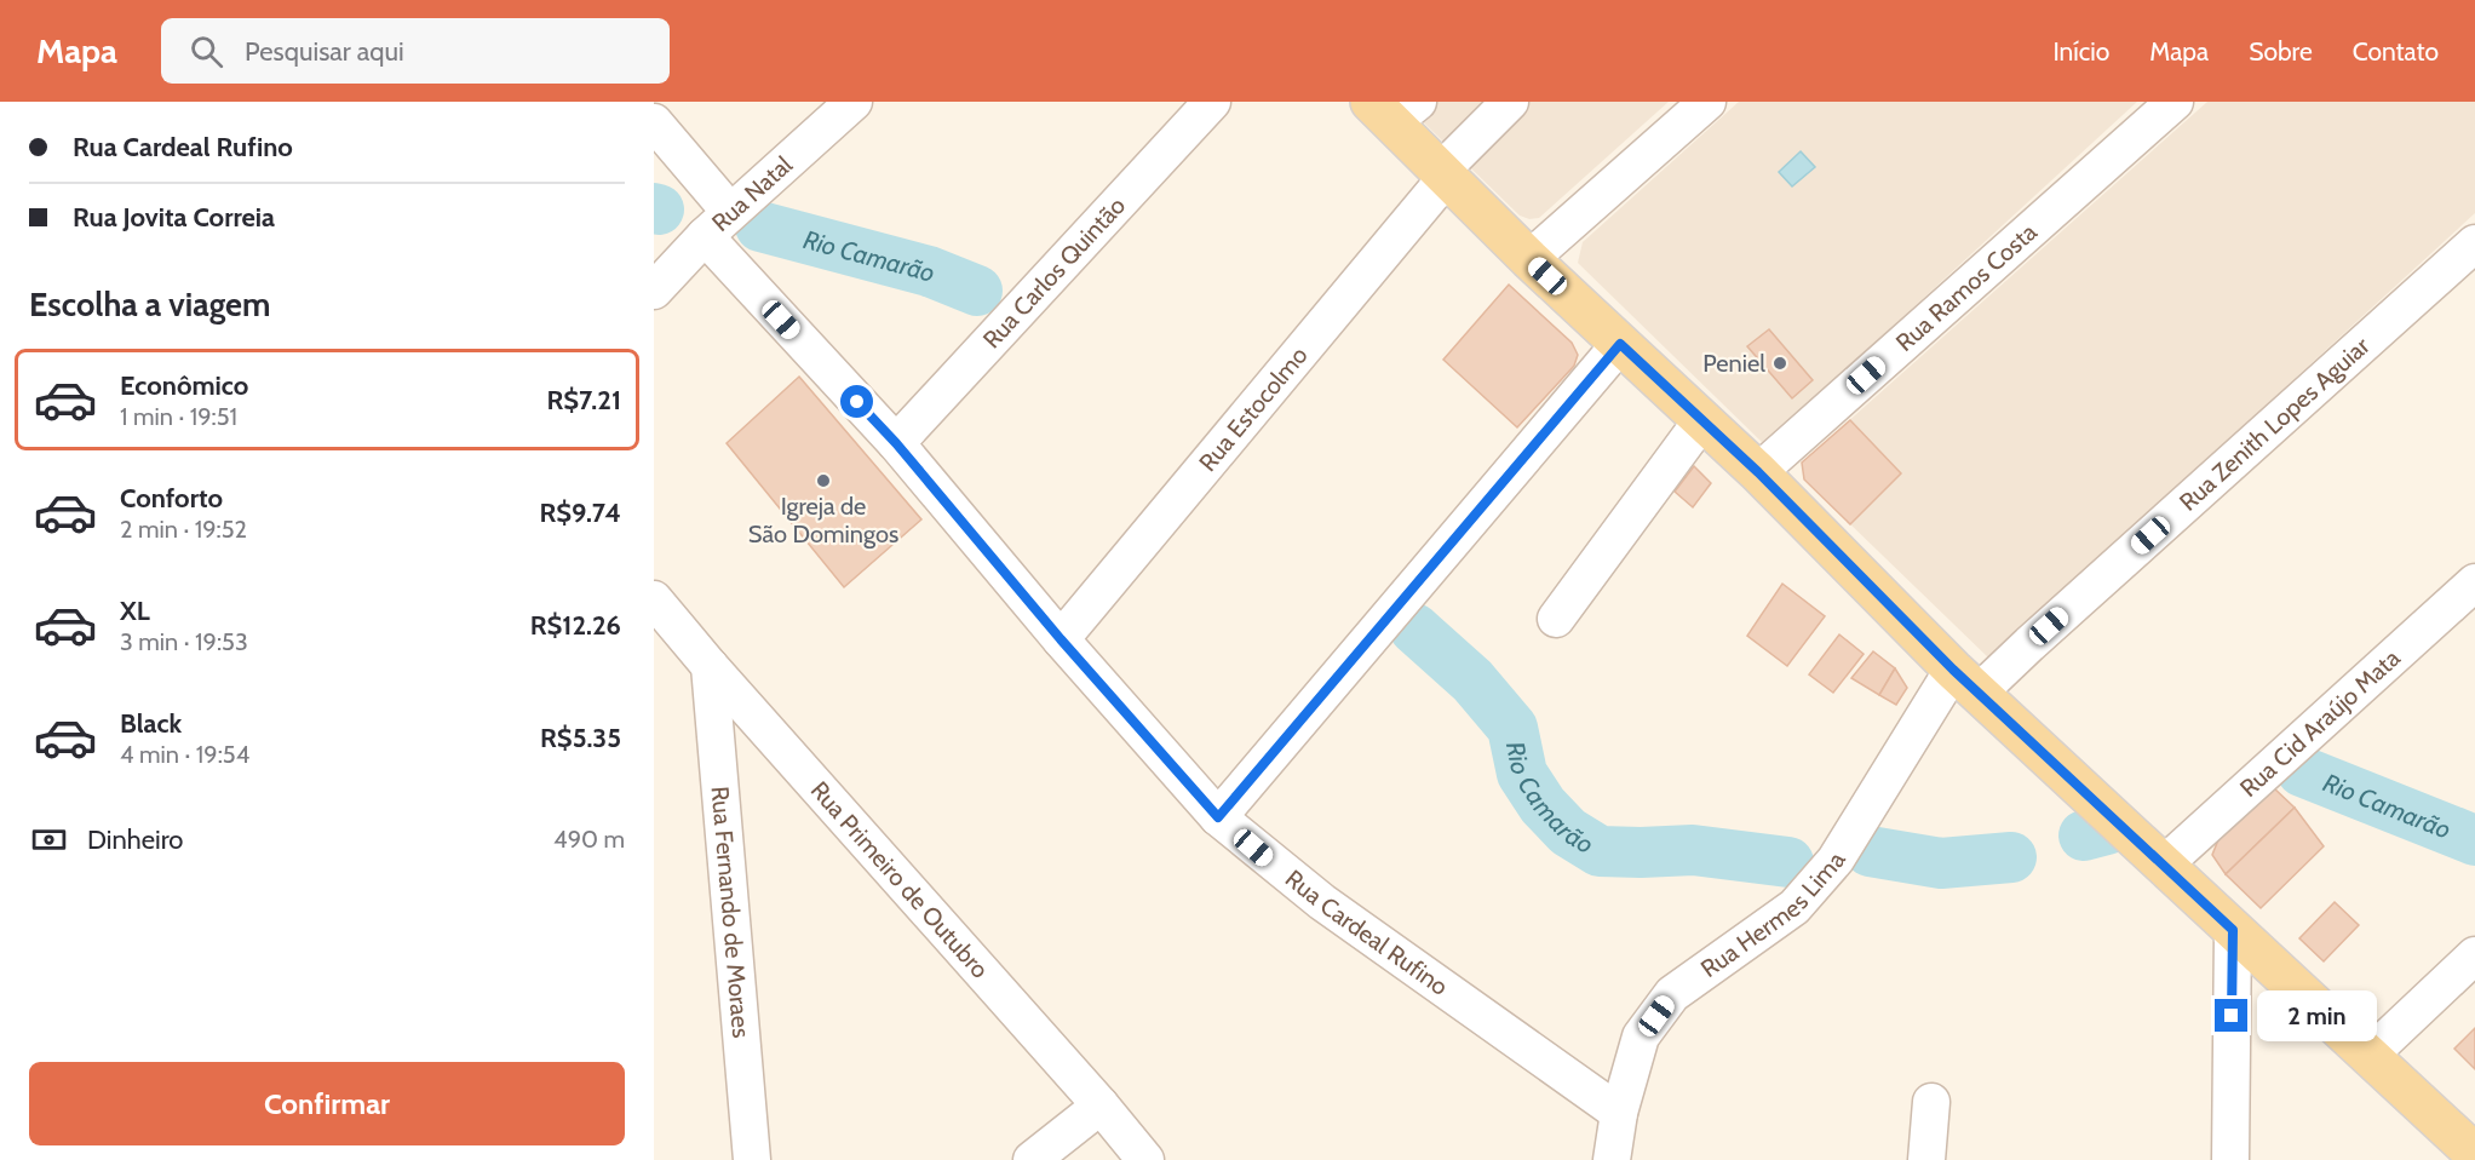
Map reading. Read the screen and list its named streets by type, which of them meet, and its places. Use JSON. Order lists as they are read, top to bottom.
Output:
{
  "streets": {
    "street": [
      "Rua Natal",
      "Rua Carlos Quintão",
      "Rua Ramos Costa",
      "Rua Estocolmo",
      "Rua Zenith Lopes Aguiar",
      "Rua Cid Araújo Mata",
      "Rua Primeiro de Outubro",
      "Rua Hermes Lima",
      "Rua Fernando de Moraes",
      "Rua Cardeal Rufino"
    ]
  },
  "crossings": [
    ["Rua Natal", "Rua Cardeal Rufino"],
    ["Rua Carlos Quintão", "Rua Cardeal Rufino"],
    ["Rua Estocolmo", "Rua Cardeal Rufino"],
    ["Rua Zenith Lopes Aguiar", "Rua Hermes Lima"],
    ["Rua Primeiro de Outubro", "Rua Fernando de Moraes"],
    ["Rua Hermes Lima", "Rua Cardeal Rufino"]
  ],
  "water": ["Rio Camarão"],
  "places": ["Peniel", "Igreja de São Domingos"],
  "page": {
    "header": "Mapa",
    "search": "Pesquisar aqui",
    "nav": [
      "Início",
      "Mapa",
      "Sobre",
      "Contato"
    ],
    "banner": ["Rua Cardeal Rufino", "Rua Jovita Correia"],
    "heading": "Escolha a viagem",
    "list": [
      {
        "name": "Econômico",
        "note": "1 min · 19:51",
        "value": "R$7.21"
      },
      {
        "name": "Conforto",
        "note": "2 min · 19:52",
        "value": "R$9.74"
      },
      {
        "name": "XL",
        "note": "3 min · 19:53",
        "value": "R$12.26"
      },
      {
        "name": "Black",
        "note": "4 min · 19:54",
        "value": "R$5.35"
      }
    ],
    "pay": ["Dinheiro", "490 m"],
    "bubble": "2 min",
    "buttons": "Confirmar"
  }
}
